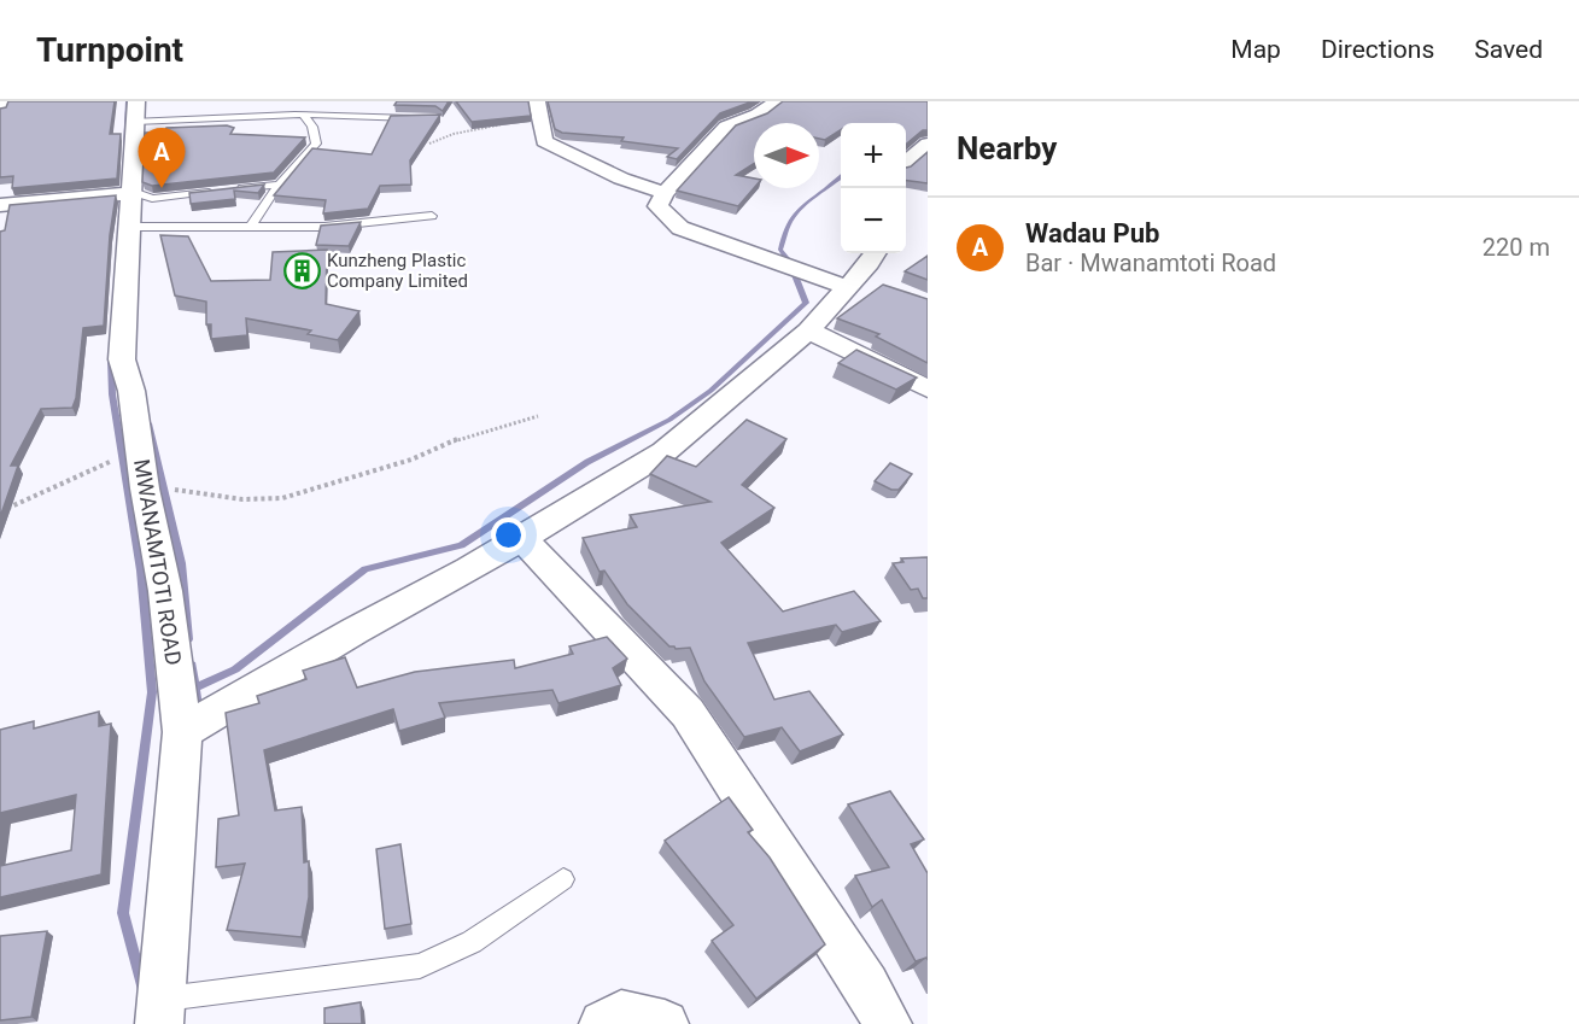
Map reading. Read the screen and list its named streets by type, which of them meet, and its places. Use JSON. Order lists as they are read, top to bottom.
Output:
{
  "streets": {
    "street": ["MWANAMTOTI ROAD"]
  },
  "places": {
    "building": ["Kunzheng Plastic Company Limited"]
  },
  "north": "right",
  "page": {
    "header": "Turnpoint",
    "nav": ["Map", "Directions", "Saved"],
    "heading": "Nearby",
    "map_buttons": ["+", "−"],
    "pins": "A",
    "list": [
      {
        "mark": "A",
        "name": "Wadau Pub",
        "note": "Bar · Mwanamtoti Road",
        "value": "220 m"
      }
    ]
  }
}
